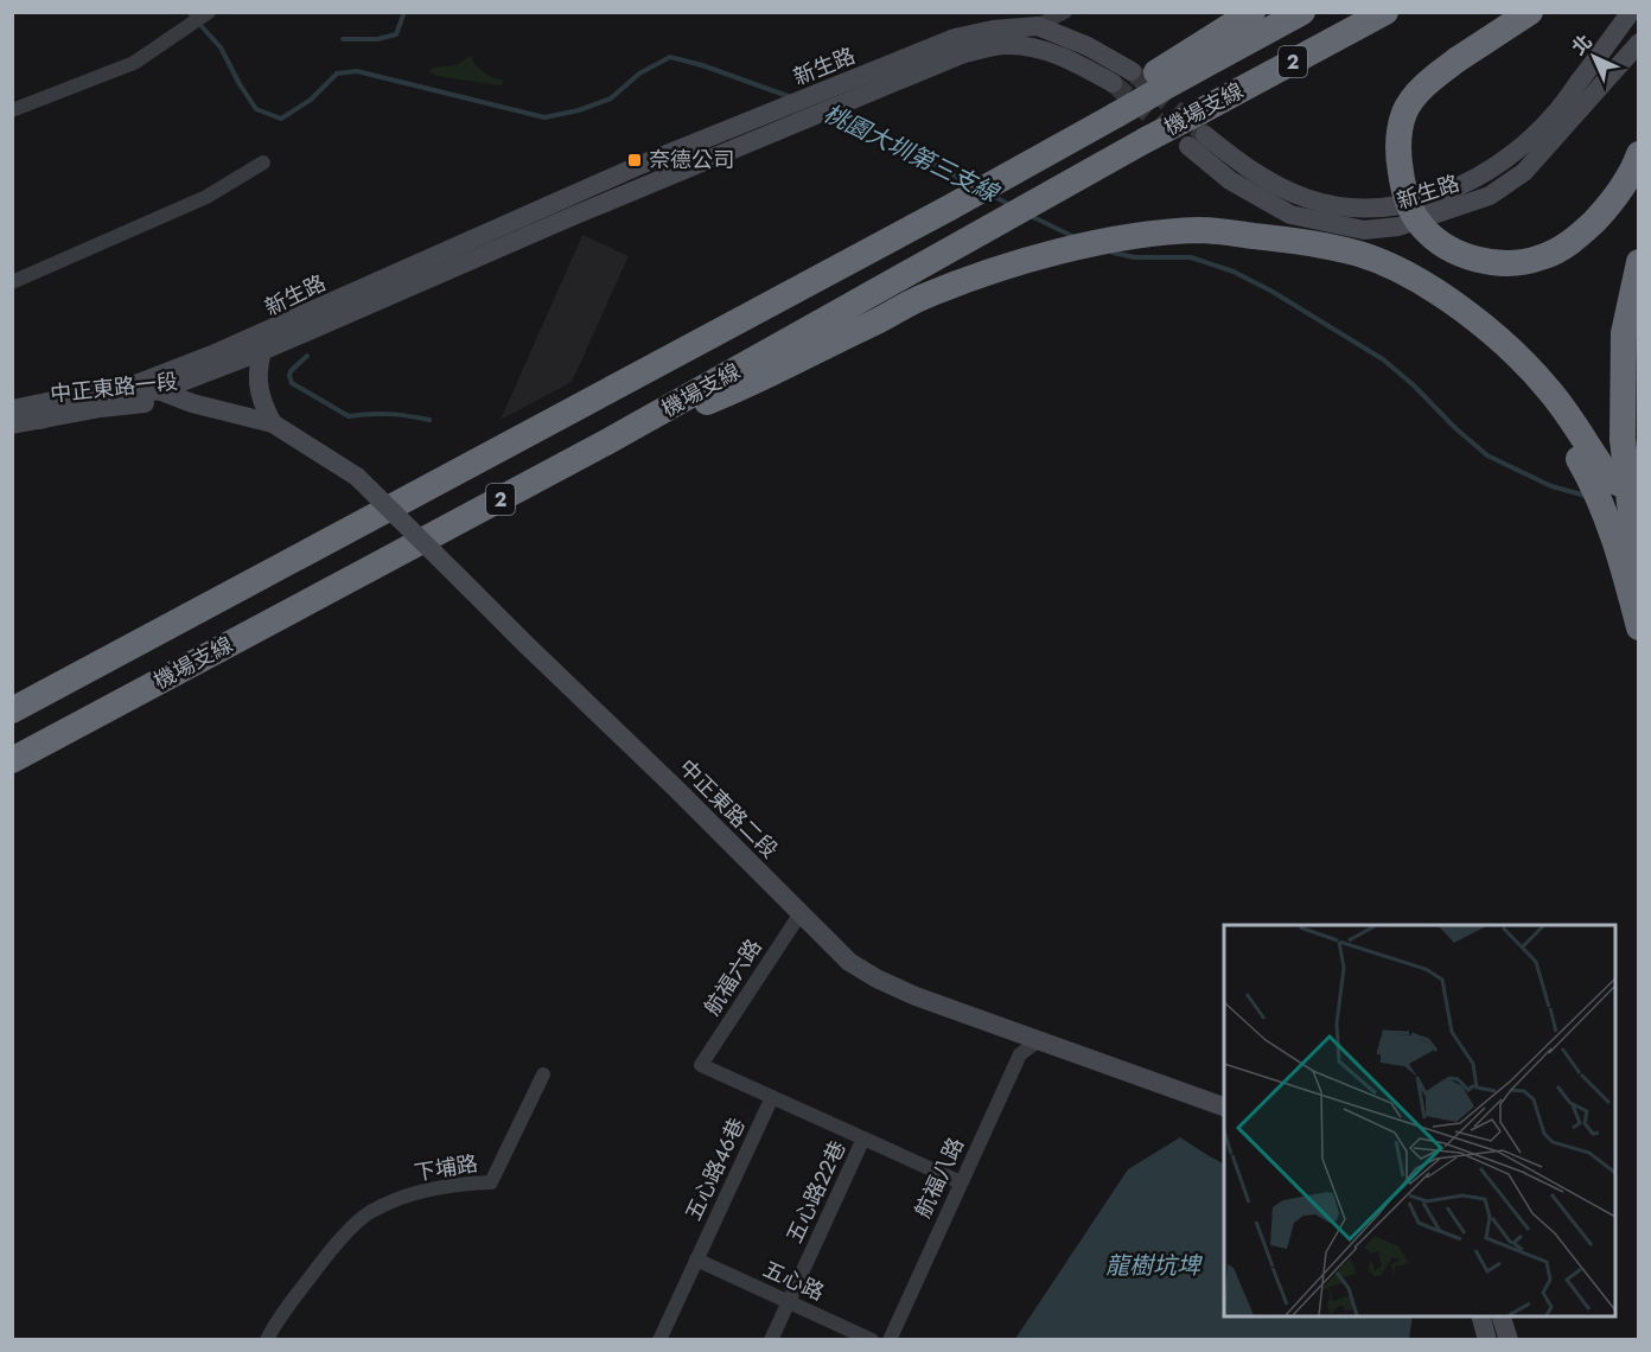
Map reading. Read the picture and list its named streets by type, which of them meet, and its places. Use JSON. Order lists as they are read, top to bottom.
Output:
{
  "streets": {
    "highway": ["2", "機場支線"],
    "main road": ["新生路", "中正東路一段", "中正東路二段"],
    "street": [
      "航福六路",
      "下埔路",
      "五心路46巷",
      "航福八路",
      "五心路22巷",
      "五心路"
    ]
  },
  "crossings": [
    ["新生路", "機場支線"],
    ["新生路", "中正東路一段"],
    ["中正東路一段", "中正東路二段"],
    ["中正東路二段", "航福六路"],
    ["中正東路二段", "航福八路"],
    ["航福六路", "五心路46巷"],
    ["五心路46巷", "五心路"],
    ["五心路22巷", "五心路"]
  ],
  "water": ["桃園大圳第三支線", "龍樹坑埤"],
  "places": {
    "transit": ["奈德公司"]
  },
  "north": "top left"
}
